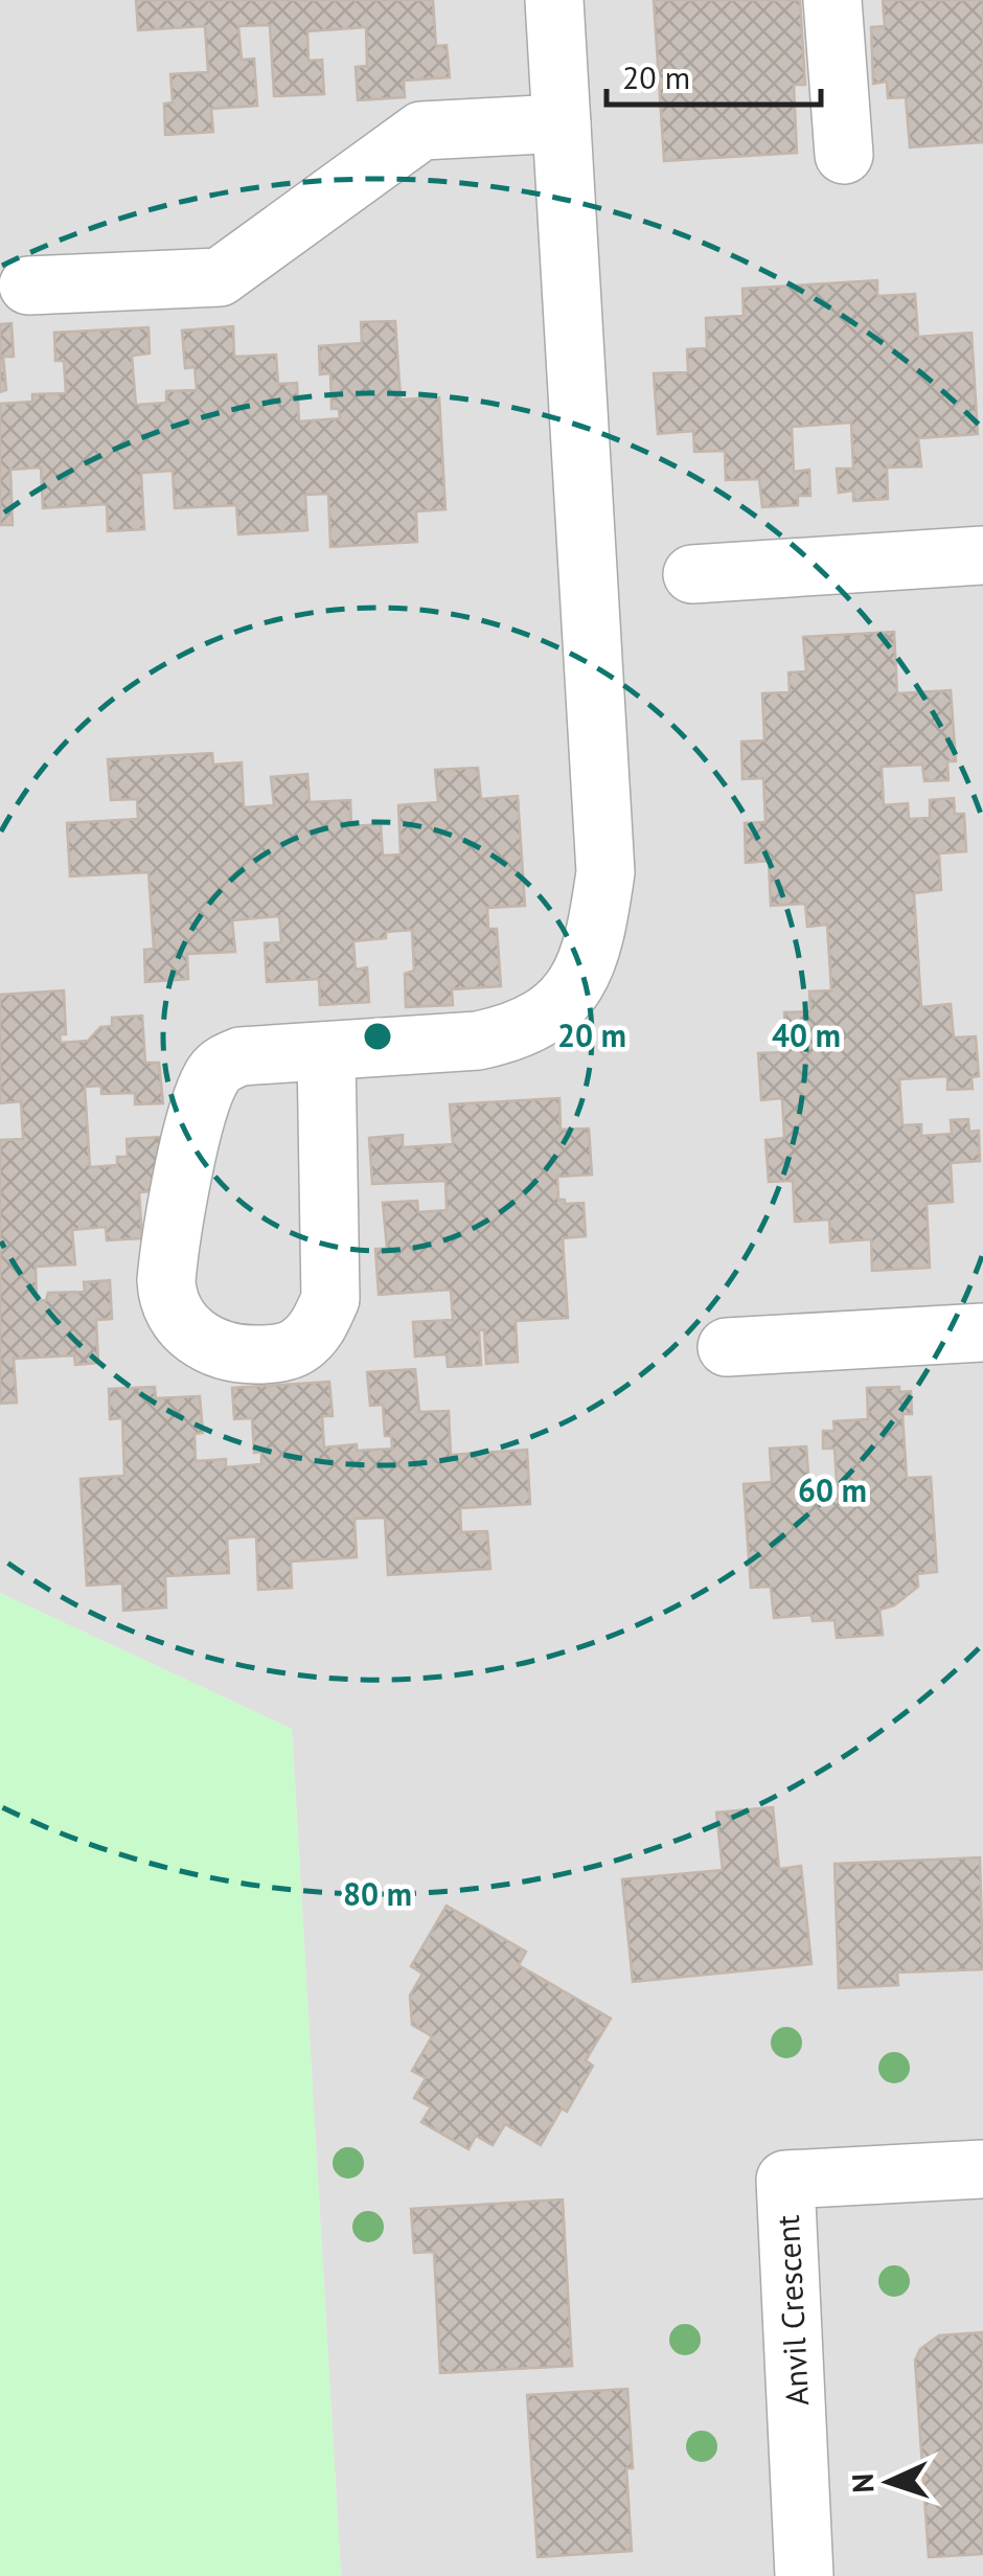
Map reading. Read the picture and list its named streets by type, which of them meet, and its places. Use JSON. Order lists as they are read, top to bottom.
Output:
{
  "streets": {
    "street": ["Anvil Crescent"]
  },
  "scale_bar": "20 m",
  "north": "left",
  "rings": [
    "20 m",
    "40 m",
    "60 m",
    "80 m"
  ]
}
